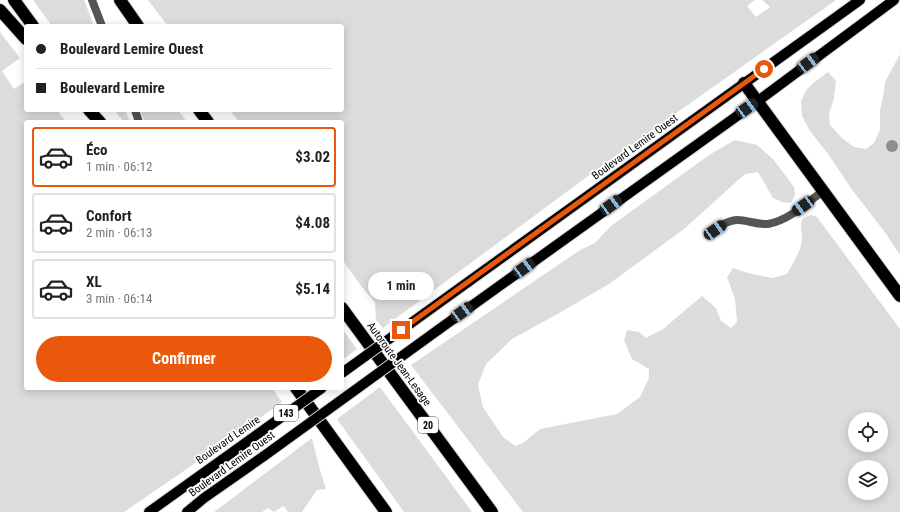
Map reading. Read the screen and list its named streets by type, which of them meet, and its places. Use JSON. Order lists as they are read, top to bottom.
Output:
{
  "streets": {
    "highway": ["Autoroute Jean-Lesage", "20"],
    "main road": ["Boulevard Lemire Ouest", "143", "Boulevard Lemire"]
  },
  "page": {
    "banner": ["Boulevard Lemire Ouest", "Boulevard Lemire"],
    "list": [
      {
        "name": "Éco",
        "note": "1 min · 06:12",
        "value": "$3.02"
      },
      {
        "name": "Confort",
        "note": "2 min · 06:13",
        "value": "$4.08"
      },
      {
        "name": "XL",
        "note": "3 min · 06:14",
        "value": "$5.14"
      }
    ],
    "bubble": "1 min",
    "buttons": "Confirmer"
  }
}
